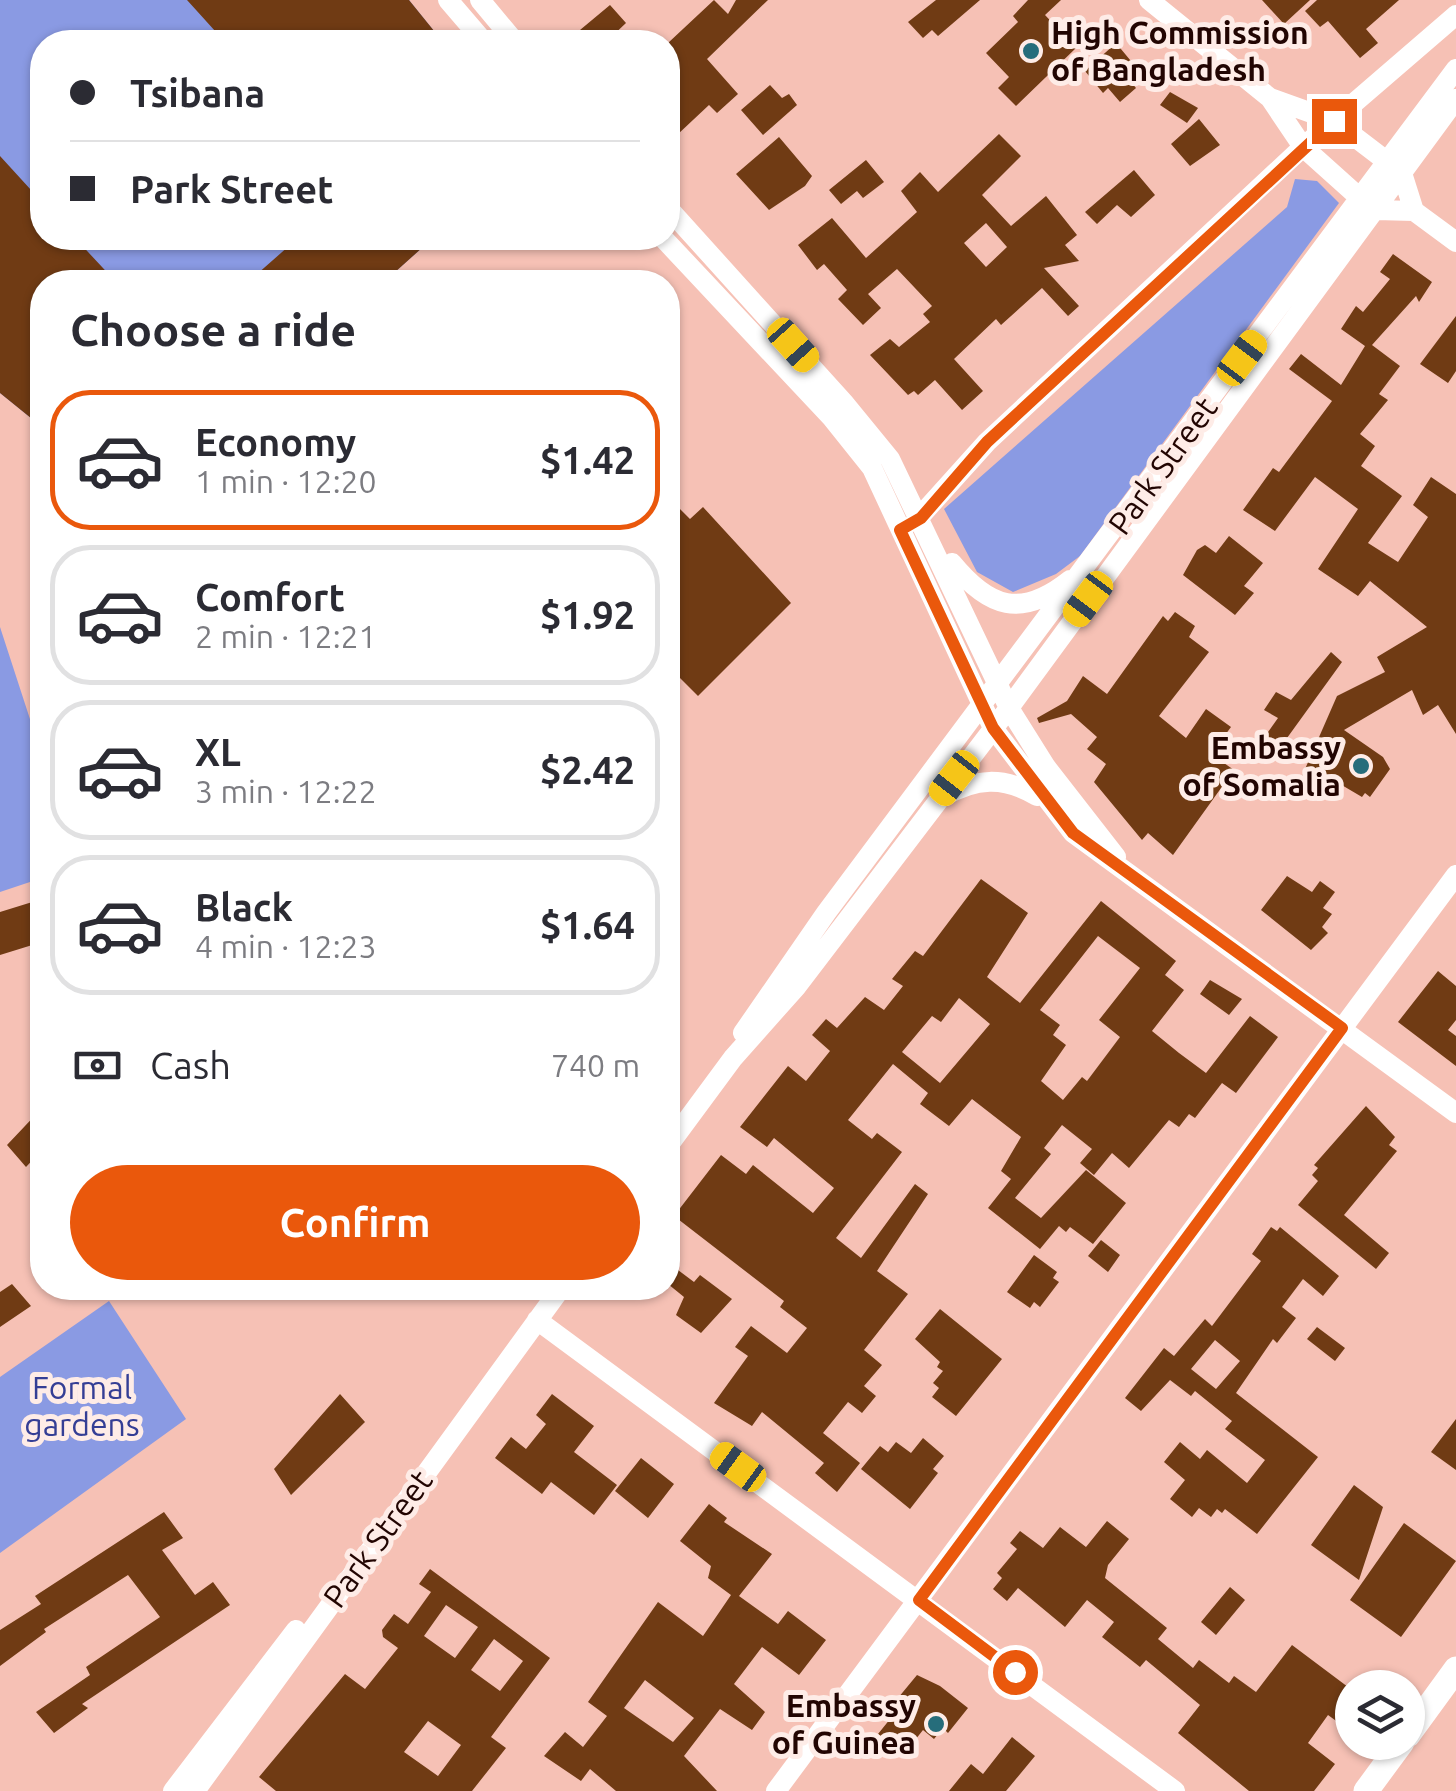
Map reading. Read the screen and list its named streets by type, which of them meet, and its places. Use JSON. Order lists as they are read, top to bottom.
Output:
{
  "streets": {
    "street": ["Park Street"]
  },
  "parks": ["Formal gardens"],
  "places": ["High Commission of Bangladesh", "Embassy of Somalia", "Embassy of Guinea"],
  "page": {
    "banner": ["Tsibana", "Park Street"],
    "heading": "Choose a ride",
    "list": [
      {
        "name": "Economy",
        "note": "1 min · 12:20",
        "value": "$1.42"
      },
      {
        "name": "Comfort",
        "note": "2 min · 12:21",
        "value": "$1.92"
      },
      {
        "name": "XL",
        "note": "3 min · 12:22",
        "value": "$2.42"
      },
      {
        "name": "Black",
        "note": "4 min · 12:23",
        "value": "$1.64"
      }
    ],
    "pay": ["Cash", "740 m"],
    "buttons": "Confirm"
  }
}
